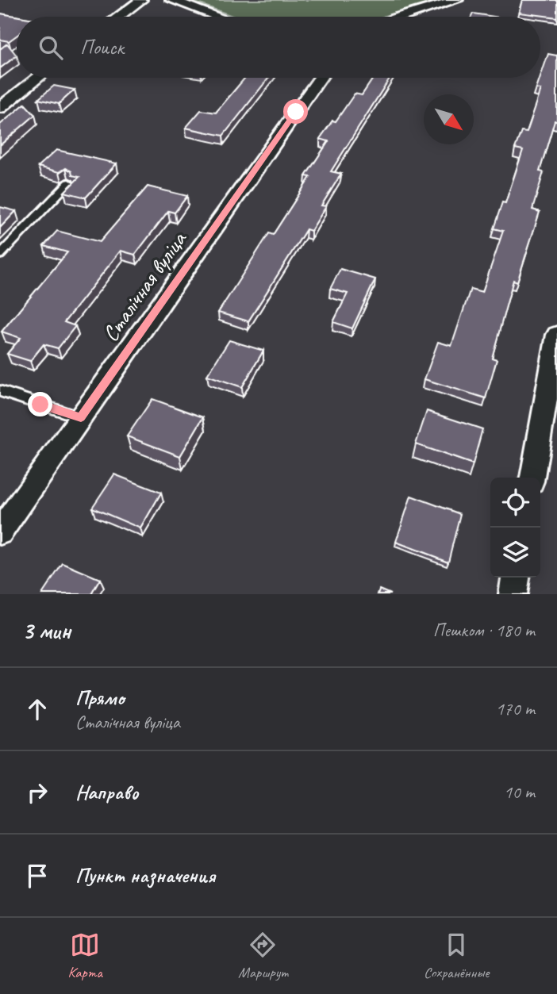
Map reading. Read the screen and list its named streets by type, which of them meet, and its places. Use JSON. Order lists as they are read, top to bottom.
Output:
{
  "streets": {
    "street": ["Сталічная вуліца"]
  },
  "north": "bottom right",
  "page": {
    "search": "Поиск",
    "heading": ["3 мин", "Пешком · 180 m"],
    "list": [
      ["Прямо", "Сталічная вуліца", "170 m"],
      ["Направо", "10 m"],
      "Пункт назначения"
    ],
    "nav": ["Карта", "Маршрут", "Сохранённые"]
  }
}
